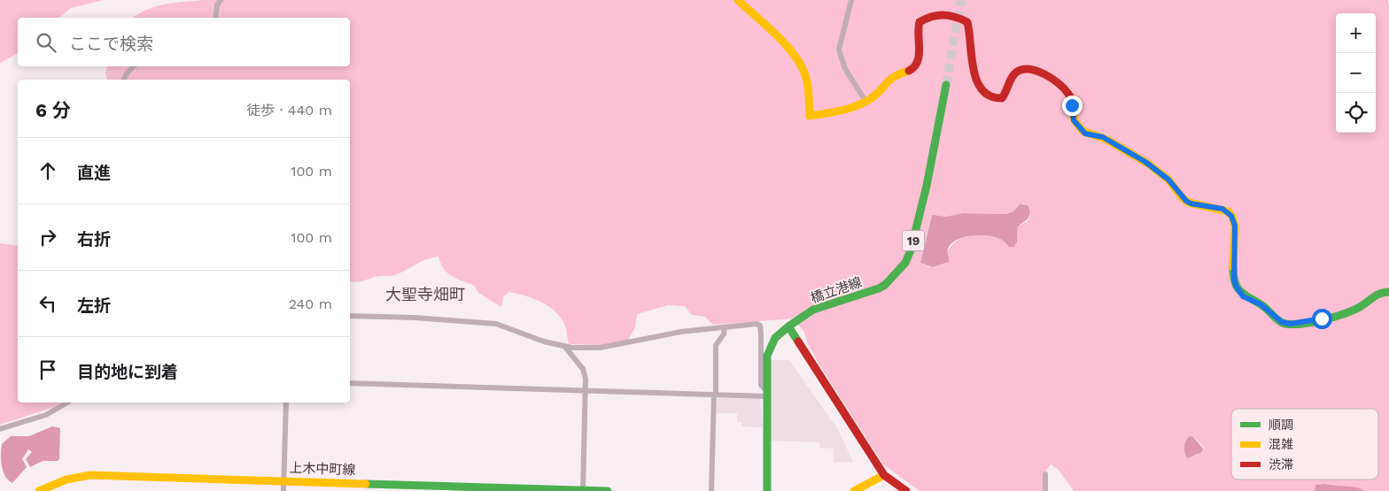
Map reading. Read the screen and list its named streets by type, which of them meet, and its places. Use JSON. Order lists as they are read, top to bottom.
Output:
{
  "streets": {
    "street": ["19", "橋立港線", "上木中町線"]
  },
  "districts": ["大聖寺畑町"],
  "legend": ["順調", "混雑", "渋滞"],
  "page": {
    "map_buttons": ["+", "−"],
    "search": "ここで検索",
    "heading": ["6 分", "徒歩 · 440 m"],
    "list": [
      ["直進", "100 m"],
      ["右折", "100 m"],
      ["左折", "240 m"],
      "目的地に到着"
    ]
  }
}
